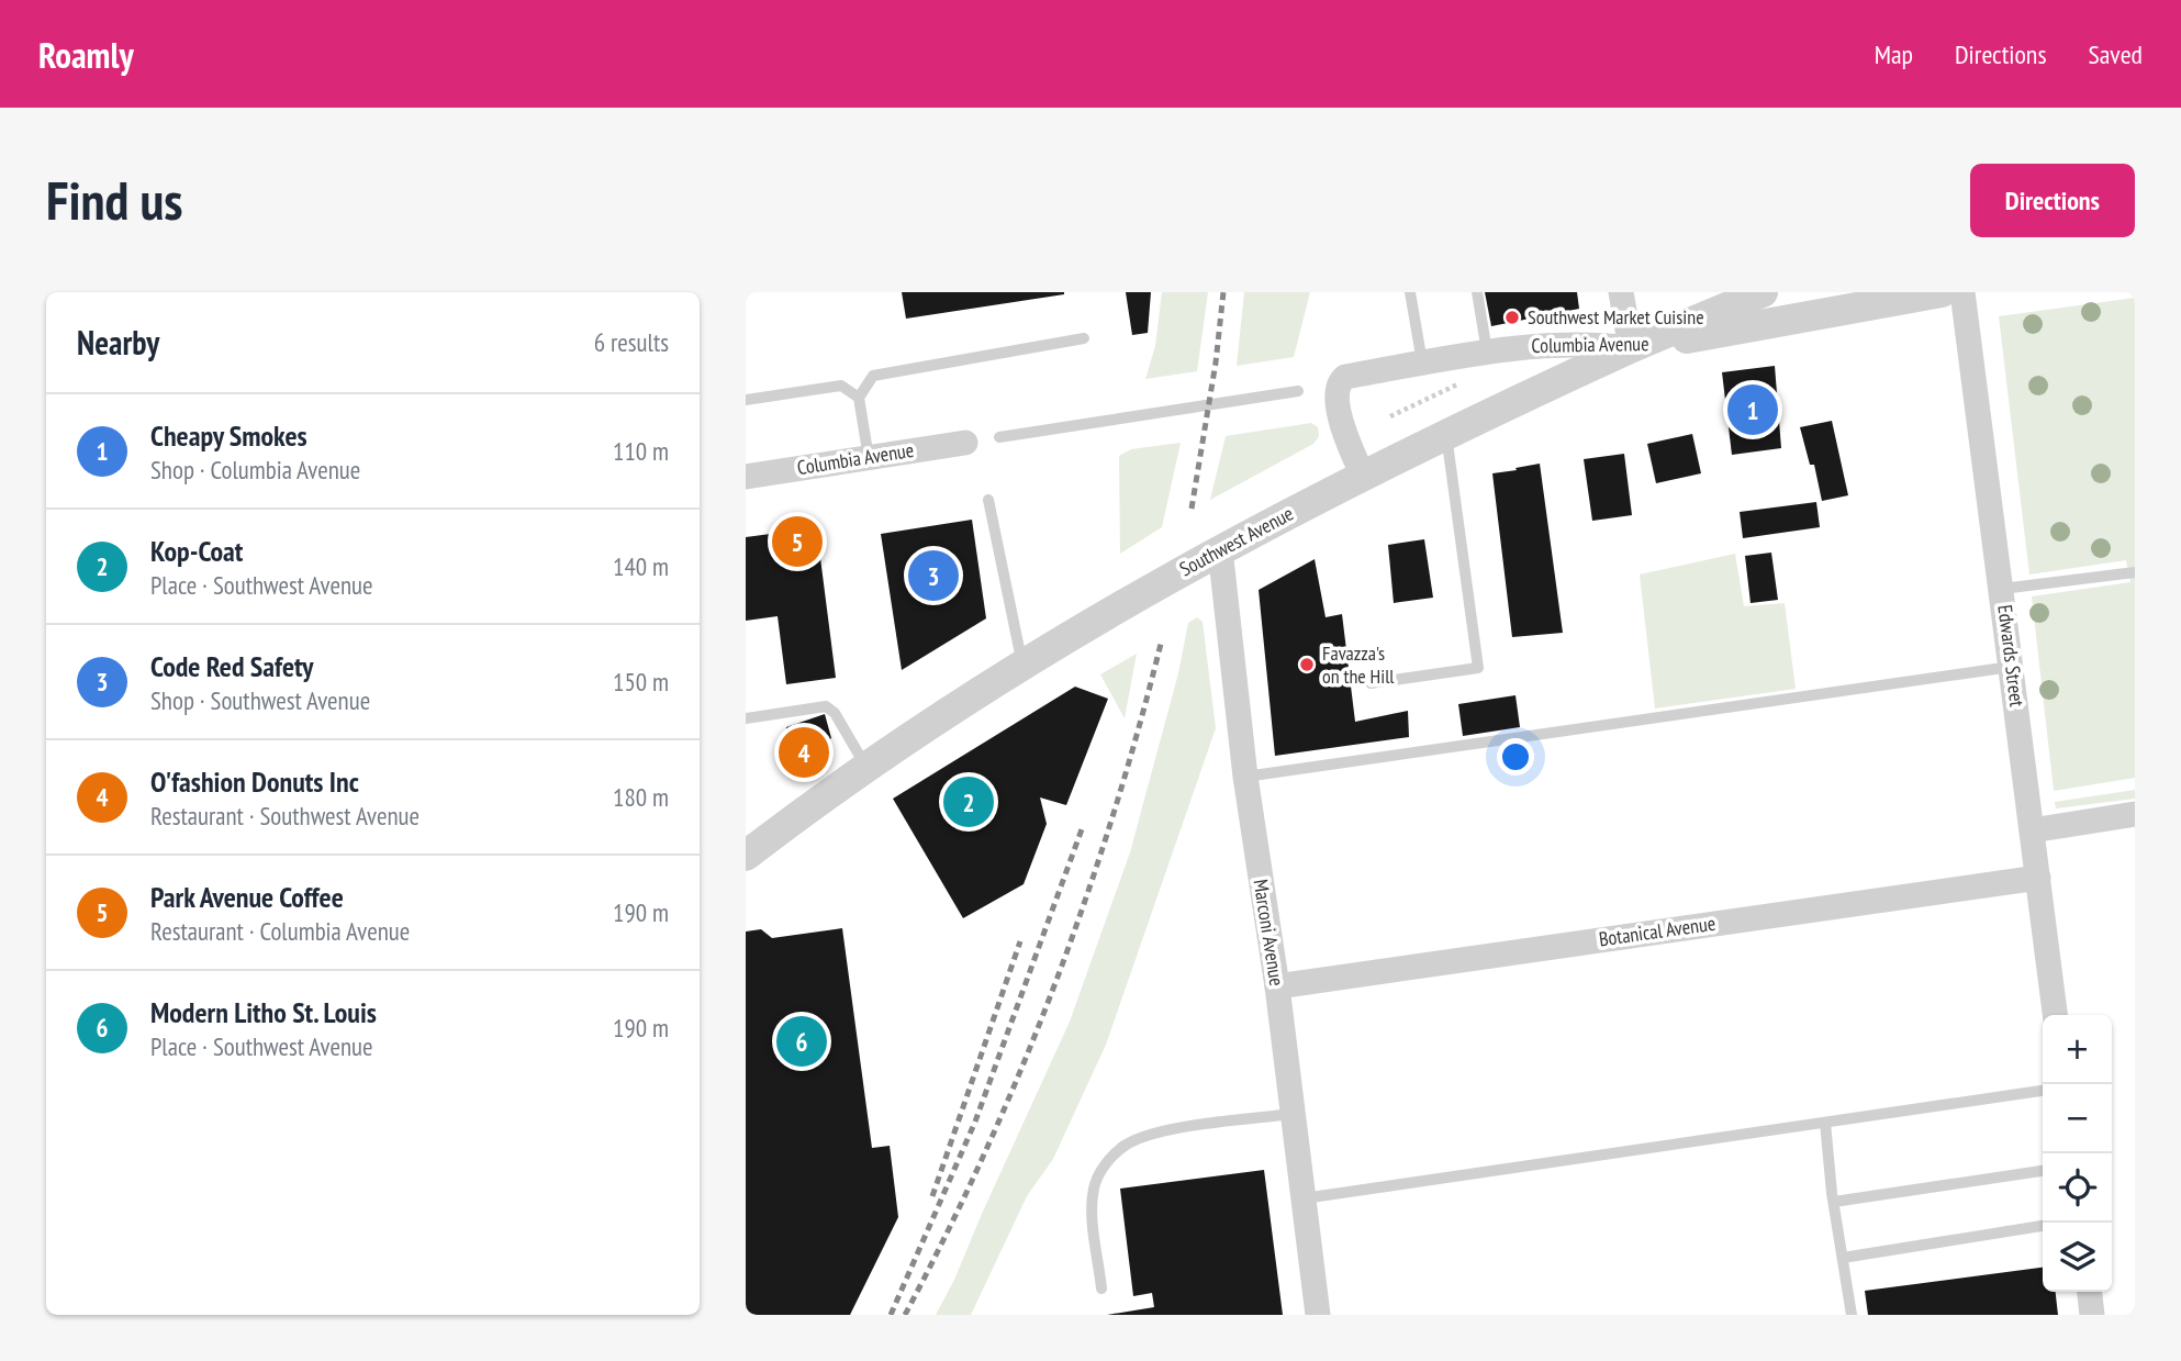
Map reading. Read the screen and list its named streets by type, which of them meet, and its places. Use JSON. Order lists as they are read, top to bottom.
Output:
{
  "streets": {
    "street": [
      "Columbia Avenue",
      "Southwest Avenue",
      "Edwards Street",
      "Botanical Avenue",
      "Marconi Avenue"
    ]
  },
  "crossings": [
    ["Columbia Avenue", "Southwest Avenue"],
    ["Southwest Avenue", "Marconi Avenue"],
    ["Edwards Street", "Botanical Avenue"],
    ["Botanical Avenue", "Marconi Avenue"]
  ],
  "places": ["Southwest Market Cuisine", "Favazza's on the Hill"],
  "page": {
    "header": "Roamly",
    "nav": ["Map", "Directions", "Saved"],
    "buttons": "Directions",
    "title": "Find us",
    "heading": ["Nearby", "6 results"],
    "pins": [
      "1",
      "5",
      "3",
      "4",
      "2",
      "6"
    ],
    "list": [
      {
        "mark": "1",
        "name": "Cheapy Smokes",
        "note": "Shop · Columbia Avenue",
        "value": "110 m"
      },
      {
        "mark": "2",
        "name": "Kop-Coat",
        "note": "Place · Southwest Avenue",
        "value": "140 m"
      },
      {
        "mark": "3",
        "name": "Code Red Safety",
        "note": "Shop · Southwest Avenue",
        "value": "150 m"
      },
      {
        "mark": "4",
        "name": "O'fashion Donuts Inc",
        "note": "Restaurant · Southwest Avenue",
        "value": "180 m"
      },
      {
        "mark": "5",
        "name": "Park Avenue Coffee",
        "note": "Restaurant · Columbia Avenue",
        "value": "190 m"
      },
      {
        "mark": "6",
        "name": "Modern Litho St. Louis",
        "note": "Place · Southwest Avenue",
        "value": "190 m"
      }
    ],
    "map_buttons": ["+", "−"]
  }
}
